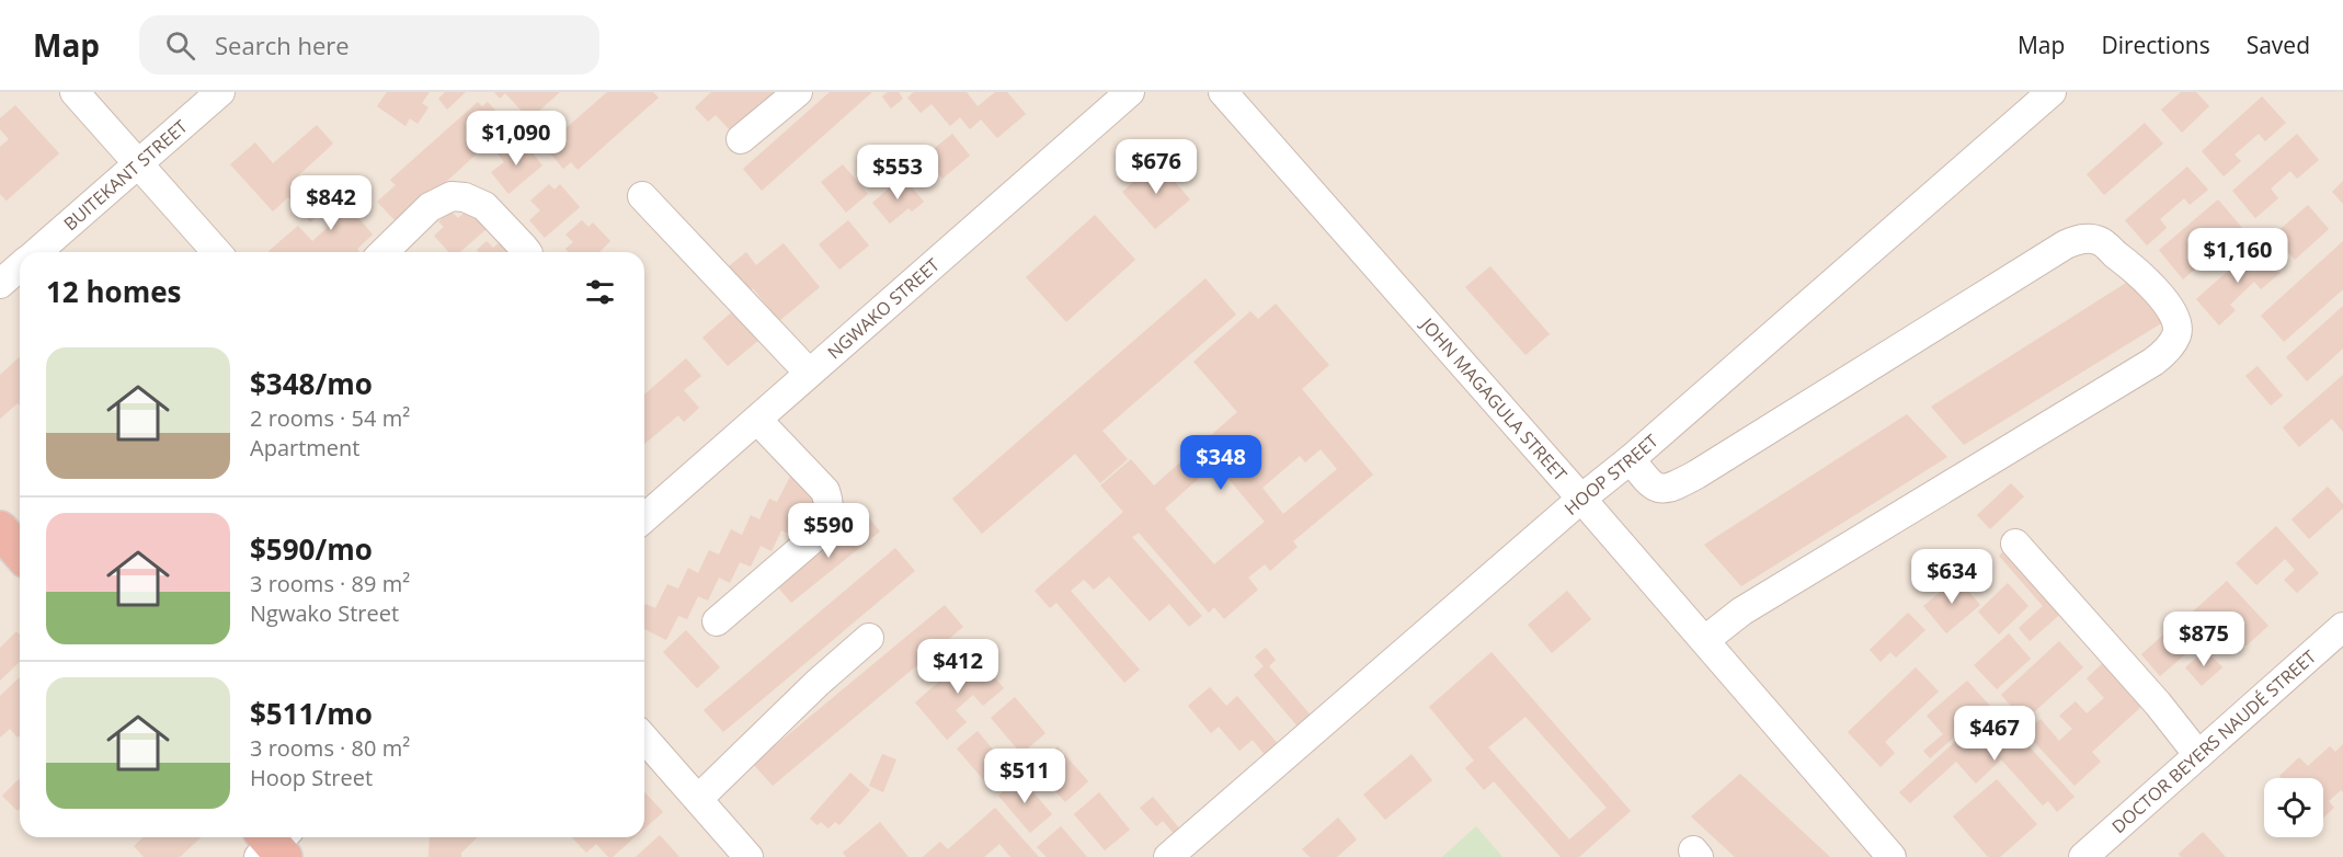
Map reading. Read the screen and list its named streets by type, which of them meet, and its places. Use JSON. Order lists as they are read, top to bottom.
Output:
{
  "streets": {
    "street": [
      "BUITEKANT STREET",
      "NGWAKO STREET",
      "JOHN MAGAGULA STREET",
      "HOOP STREET",
      "DOCTOR BEYERS NAUDÉ STREET"
    ]
  },
  "crossings": [
    ["JOHN MAGAGULA STREET", "HOOP STREET"]
  ],
  "page": {
    "header": "Map",
    "search": "Search here",
    "nav": ["Map", "Directions", "Saved"],
    "price": [
      "$1,090",
      "$676",
      "$553",
      "$842",
      "$1,160",
      "$348",
      "$590",
      "$634",
      "$875",
      "$412",
      "$467",
      "$511"
    ],
    "heading": "12 homes",
    "list": [
      {
        "name": "$348/mo",
        "note": "2 rooms · 54 m² · Apartment"
      },
      {
        "name": "$590/mo",
        "note": "3 rooms · 89 m² · Ngwako Street"
      },
      {
        "name": "$511/mo",
        "note": "3 rooms · 80 m² · Hoop Street"
      }
    ]
  }
}
